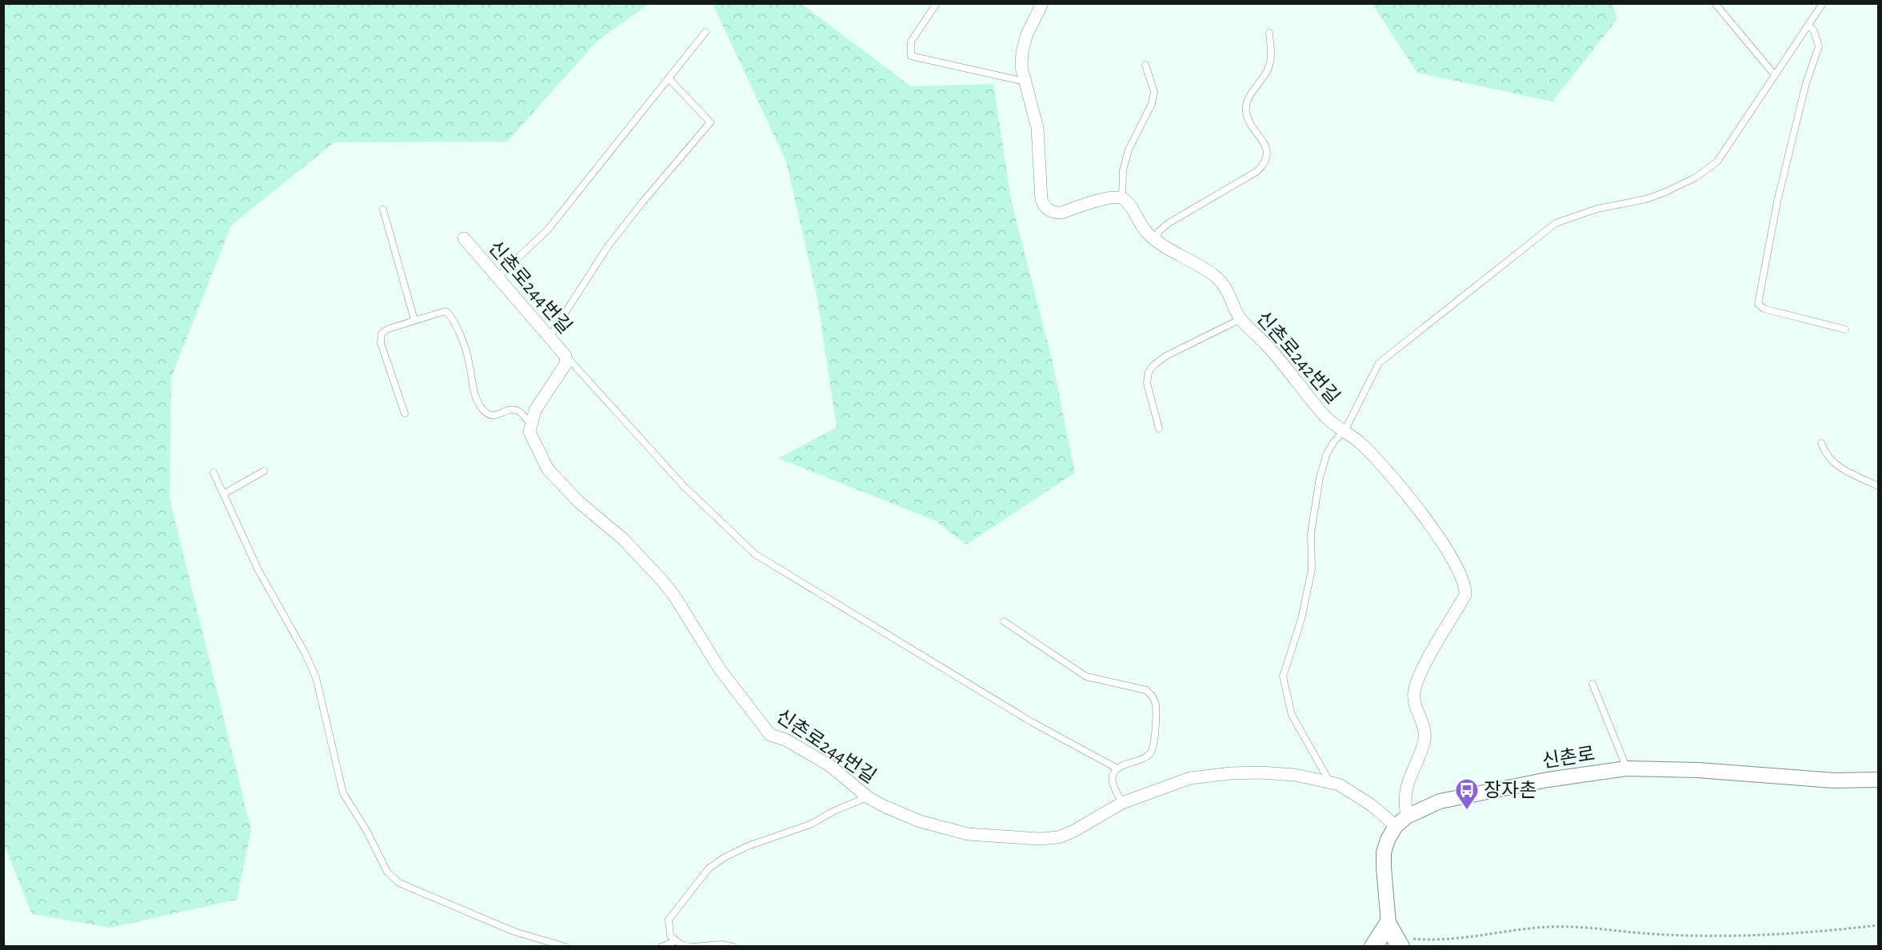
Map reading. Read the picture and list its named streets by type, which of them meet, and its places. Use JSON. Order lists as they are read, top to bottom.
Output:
{
  "streets": {
    "street": ["신촌로244번길", "신촌로242번길", "신촌로"]
  },
  "crossings": [
    ["신촌로244번길", "신촌로242번길"],
    ["신촌로244번길", "신촌로"],
    ["신촌로242번길", "신촌로"]
  ],
  "places": {
    "bus stop": ["장자촌"]
  }
}
